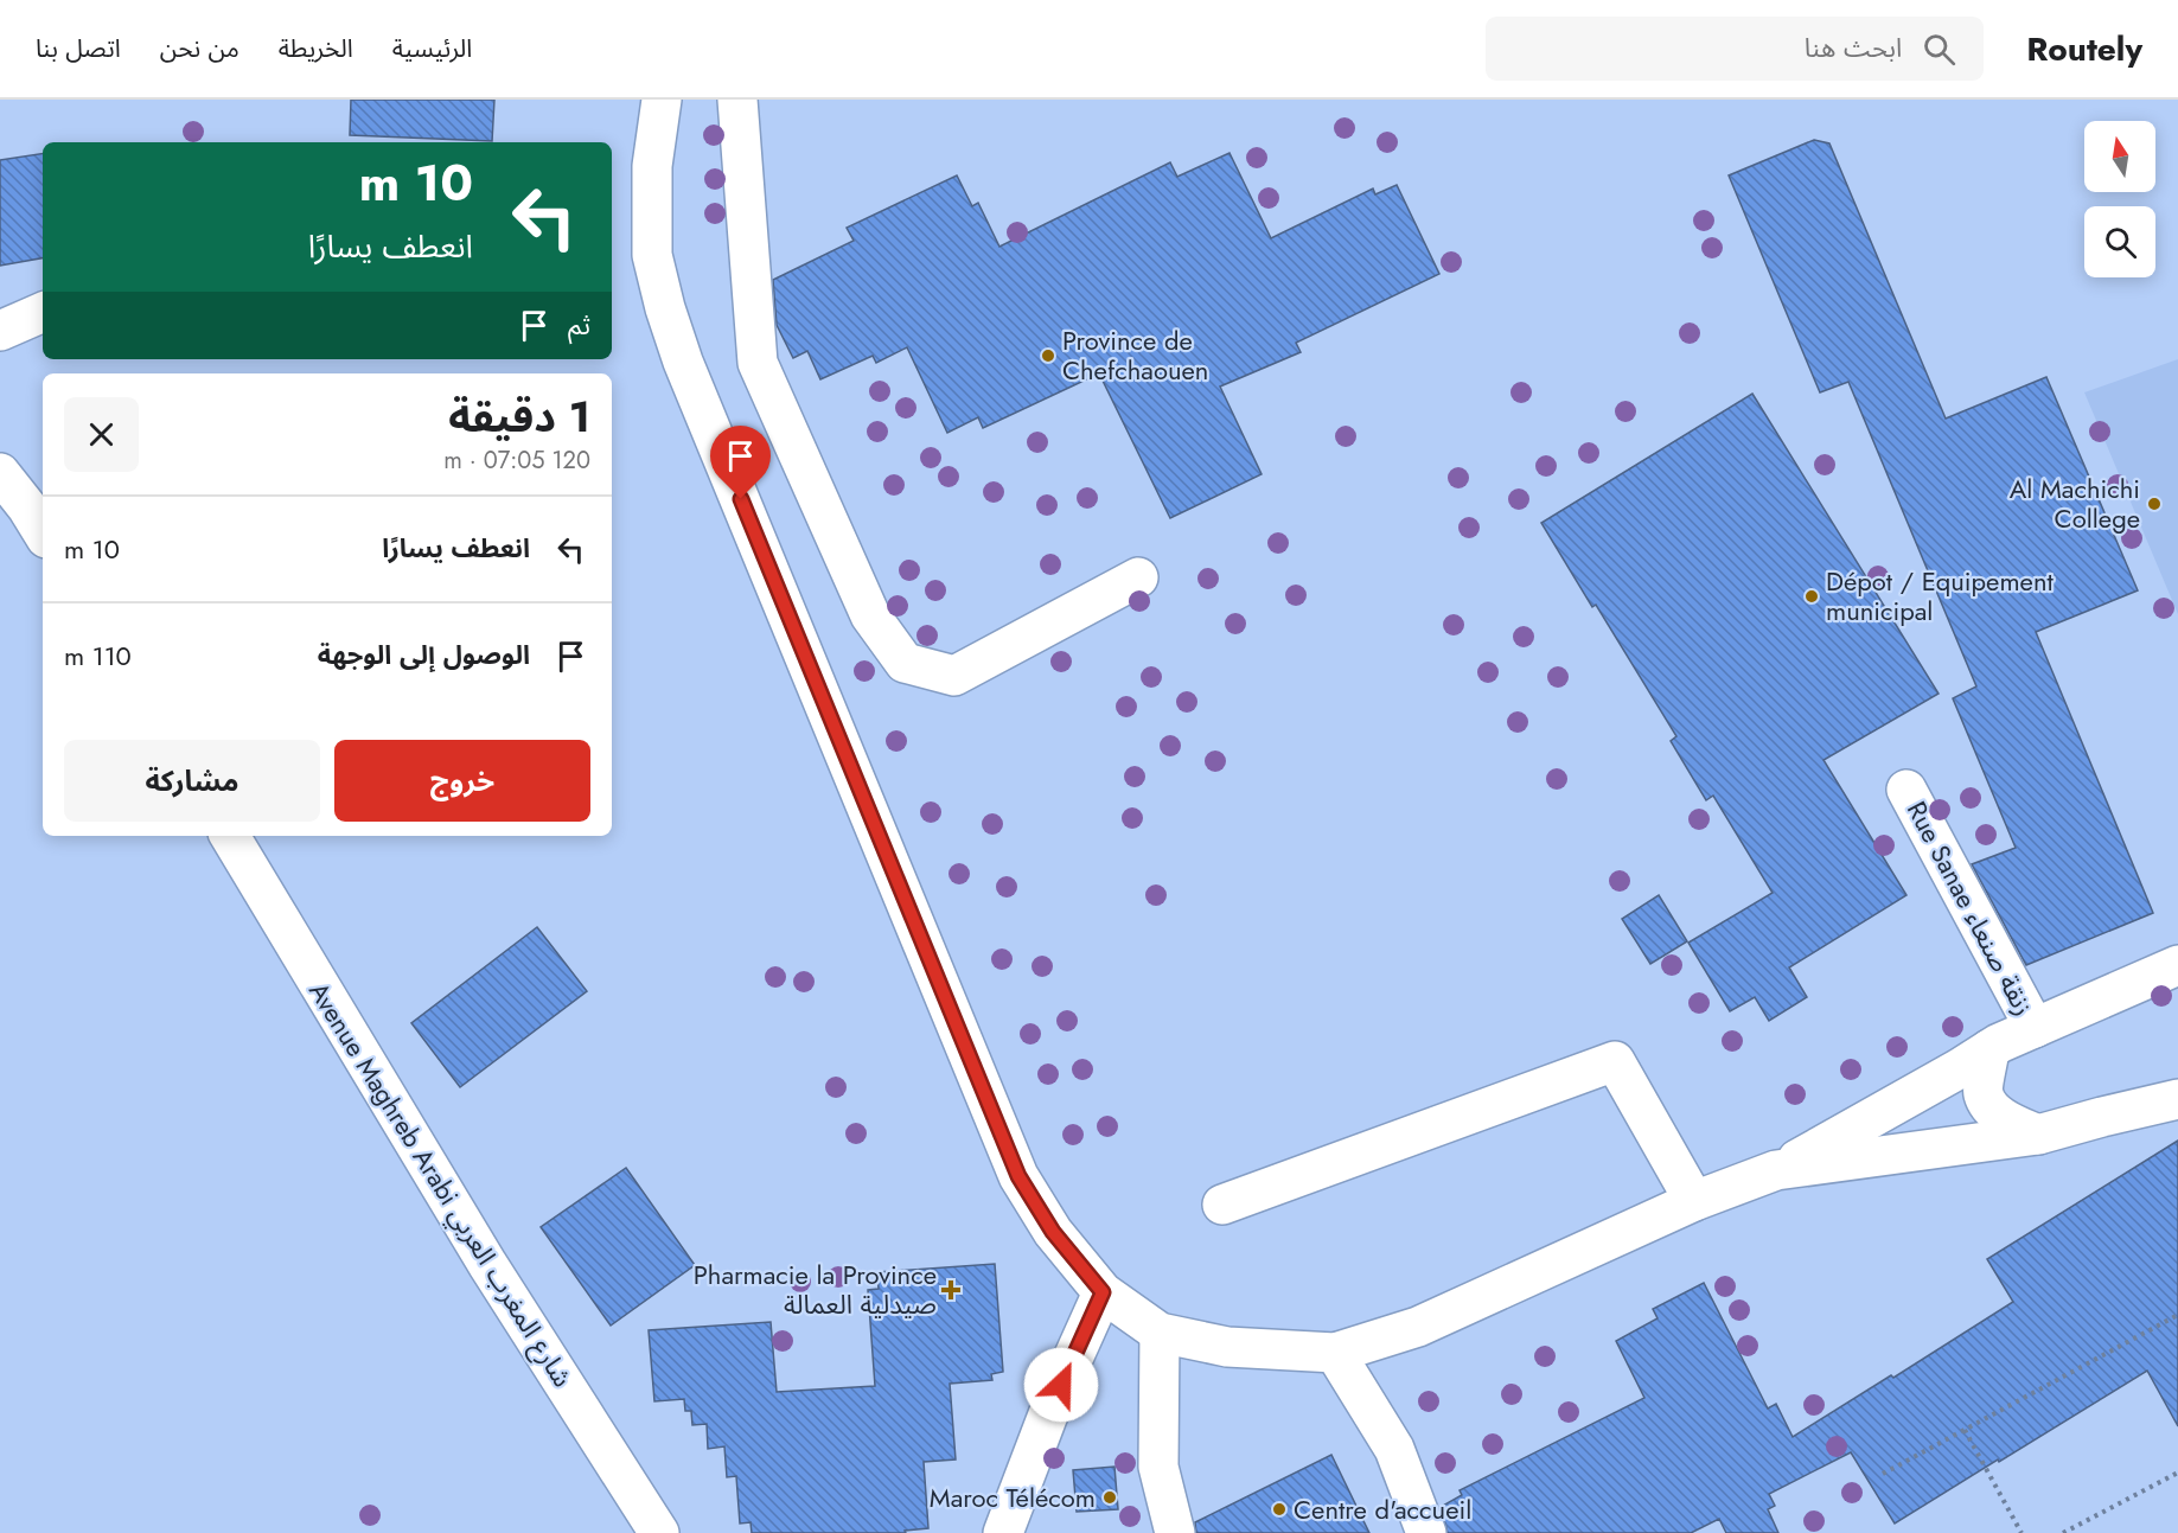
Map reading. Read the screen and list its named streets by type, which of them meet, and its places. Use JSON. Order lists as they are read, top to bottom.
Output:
{
  "streets": {
    "street": ["Rue Sanae زنقة صنعاء", "Avenue Maghreb Arabi شارع المغرب العربي"]
  },
  "places": {
    "other": [
      "Province de Chefchaouen",
      "Al Machichi College",
      "Dépot / Equipement municipal",
      "Maroc Télécom",
      "Centre d'accueil"
    ],
    "health": ["Pharmacie la Province صيدلية العمالة"]
  },
  "north": "top",
  "page": {
    "header": "Routely",
    "search": "ابحث هنا",
    "nav": [
      "الرئيسية",
      "الخريطة",
      "من نحن",
      "اتصل بنا"
    ],
    "turn": ["10 m", "انعطف يسارًا"],
    "then": "ثم",
    "heading": ["1 دقيقة", "120 m · 07:05"],
    "list": [
      {
        "name": "انعطف يسارًا",
        "value": "10 m"
      },
      {
        "name": "الوصول إلى الوجهة",
        "value": "110 m"
      }
    ],
    "buttons": ["خروج", "مشاركة"]
  }
}
